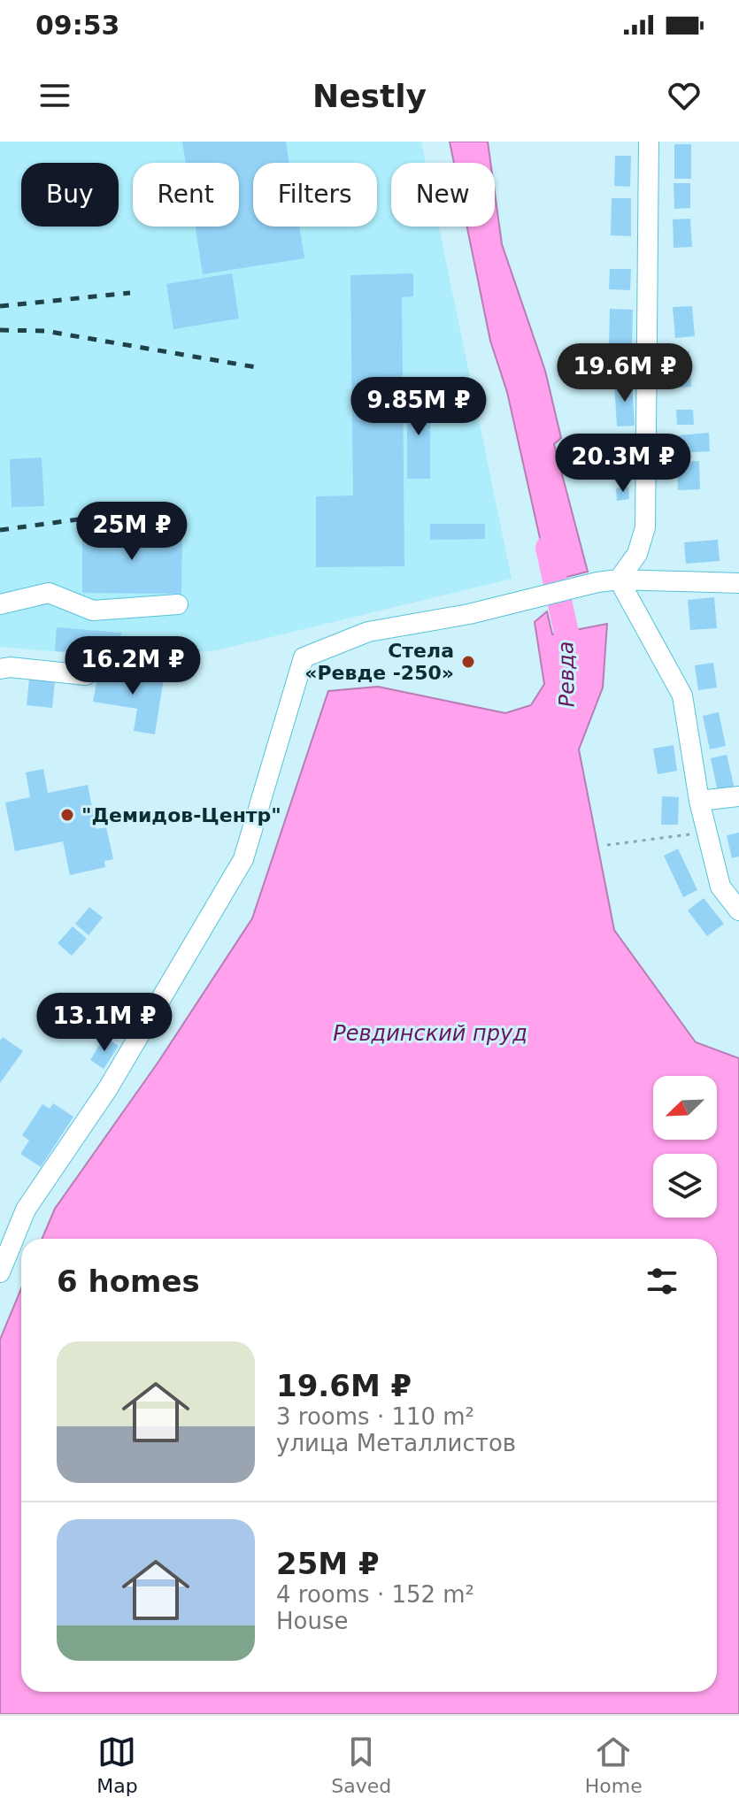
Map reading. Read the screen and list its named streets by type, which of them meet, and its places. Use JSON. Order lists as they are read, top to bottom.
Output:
{
  "water": ["Ревда", "Ревдинский пруд"],
  "places": ["Стела «Ревде -250»", "\"Демидов-Центр\""],
  "north": "bottom left",
  "page": {
    "status": "09:53",
    "header": "Nestly",
    "chip": [
      "Buy",
      "Rent",
      "Filters",
      "New"
    ],
    "price": [
      "19.6M ₽",
      "9.85M ₽",
      "20.3M ₽",
      "25M ₽",
      "16.2M ₽",
      "13.1M ₽"
    ],
    "heading": "6 homes",
    "list": [
      {
        "name": "19.6M ₽",
        "note": "3 rooms · 110 m² · улица Металлистов"
      },
      {
        "name": "25M ₽",
        "note": "4 rooms · 152 m² · House"
      }
    ],
    "tabs": ["Map", "Saved", "Home"]
  }
}
